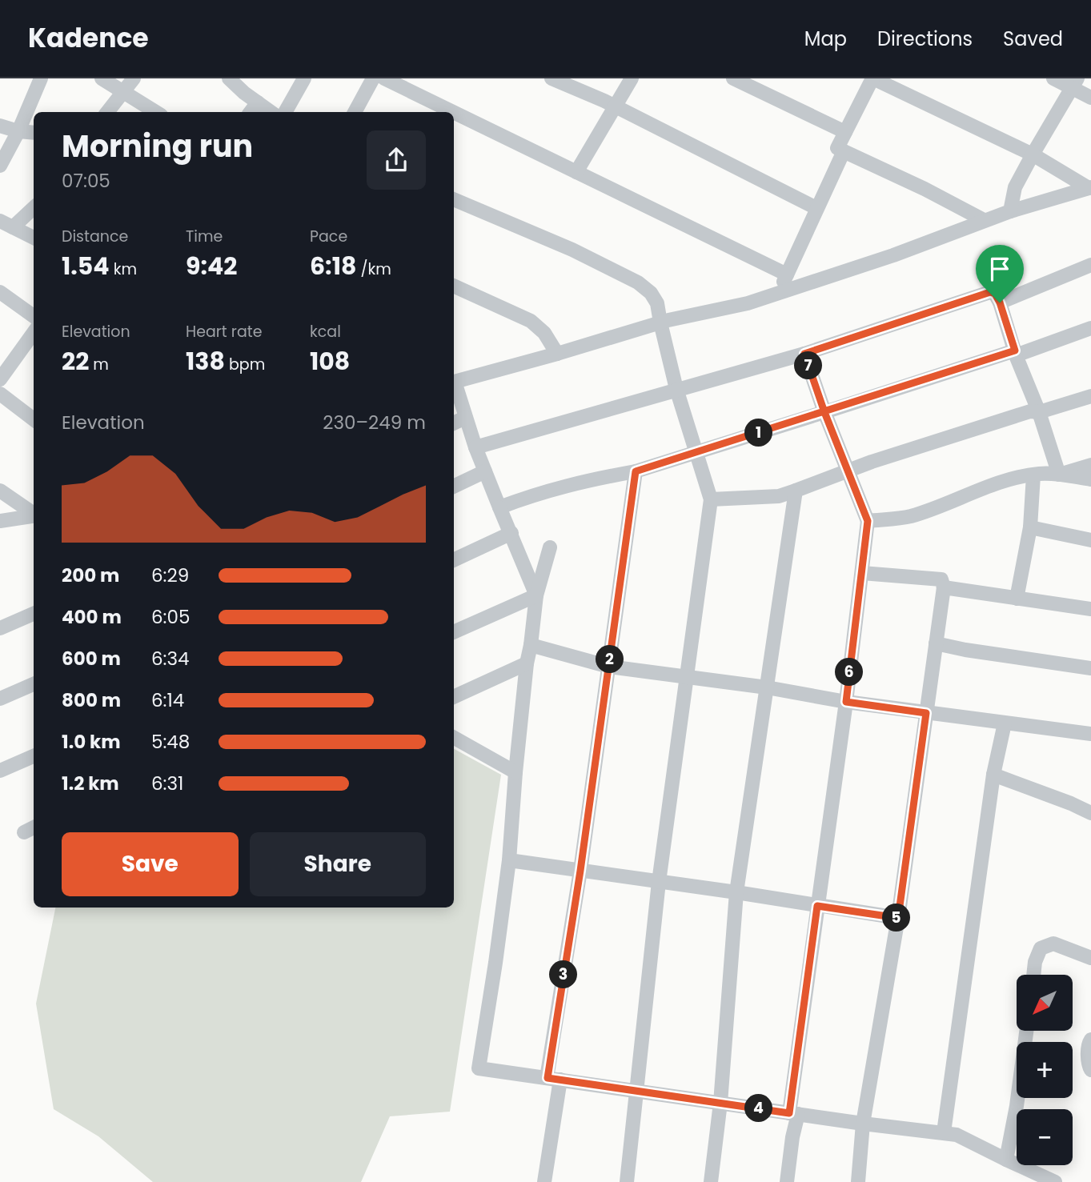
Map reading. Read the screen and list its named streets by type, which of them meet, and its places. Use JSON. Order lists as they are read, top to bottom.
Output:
{
  "north": "bottom left",
  "page": {
    "header": "Kadence",
    "nav": ["Map", "Directions", "Saved"],
    "heading": ["Morning run", "07:05"],
    "stats": [
      ["Distance", "1.54 km"],
      ["Time", "9:42"],
      ["Pace", "6:18 /km"],
      ["Elevation", "22 m"],
      ["Heart rate", "138 bpm"],
      ["kcal", "108"]
    ],
    "pins": [
      "7",
      "1",
      "2",
      "6",
      "5",
      "3",
      "4"
    ],
    "chart": ["Elevation", "230–249 m"],
    "list": [
      {
        "name": "200 m",
        "note": "6:29"
      },
      {
        "name": "400 m",
        "note": "6:05"
      },
      {
        "name": "600 m",
        "note": "6:34"
      },
      {
        "name": "800 m",
        "note": "6:14"
      },
      {
        "name": "1.0 km",
        "note": "5:48"
      },
      {
        "name": "1.2 km",
        "note": "6:31"
      }
    ],
    "buttons": ["Save", "Share"],
    "map_buttons": ["+", "−"]
  }
}
